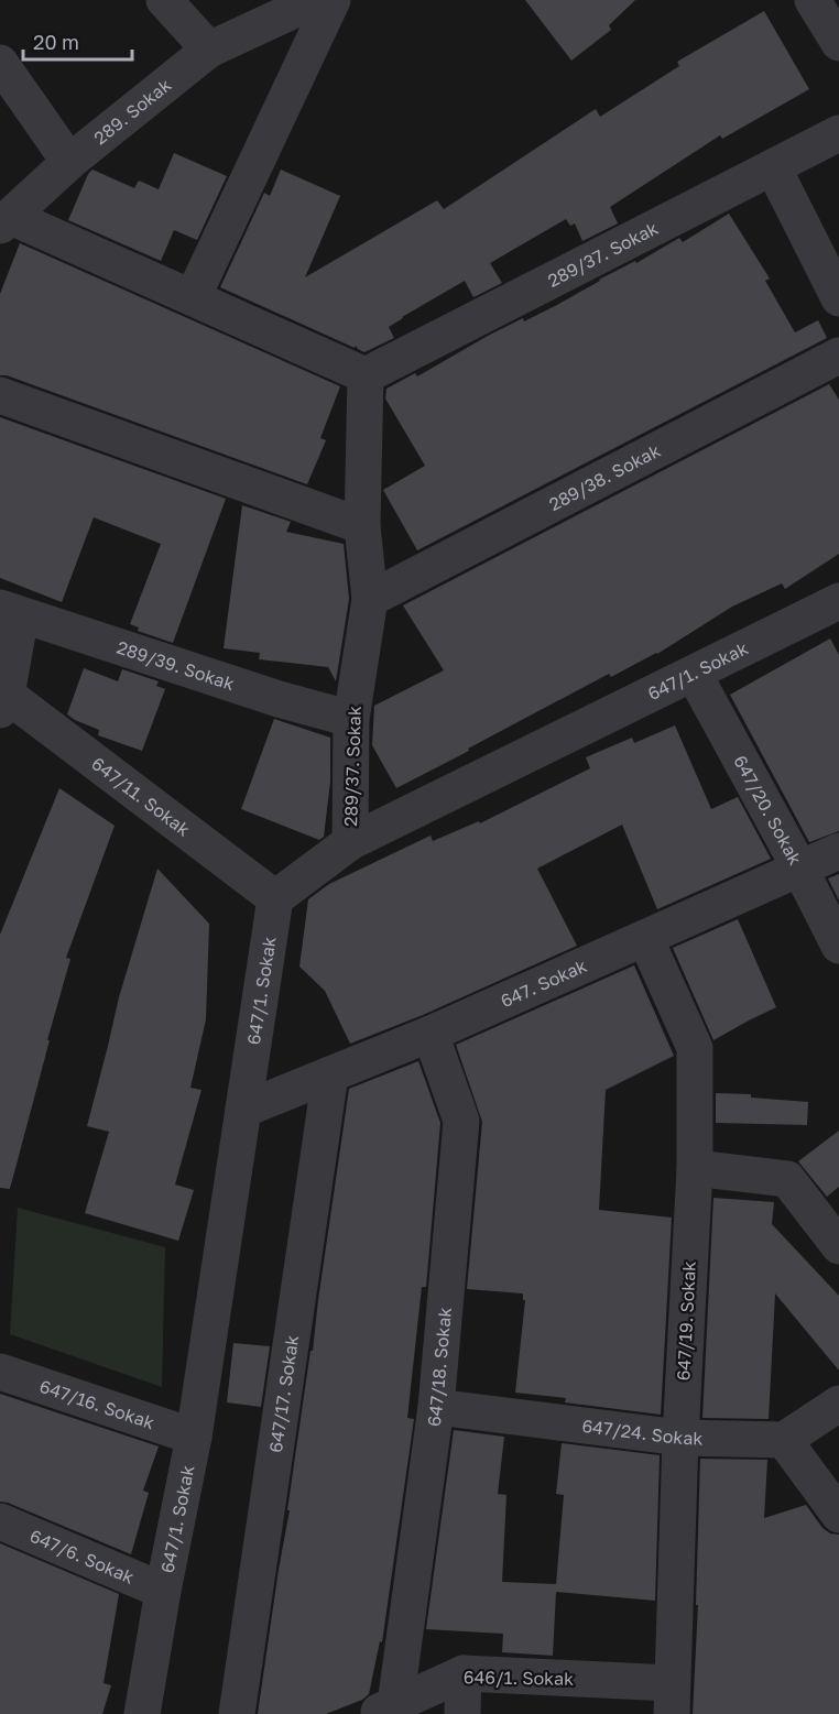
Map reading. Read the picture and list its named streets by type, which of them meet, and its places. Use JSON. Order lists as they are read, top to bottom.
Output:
{
  "streets": {
    "street": [
      "289. Sokak",
      "289/37. Sokak",
      "289/38. Sokak",
      "289/39. Sokak",
      "647/1. Sokak",
      "647/11. Sokak",
      "647/20. Sokak",
      "647. Sokak",
      "647/19. Sokak",
      "647/18. Sokak",
      "647/17. Sokak",
      "647/16. Sokak",
      "647/24. Sokak",
      "647/6. Sokak",
      "646/1. Sokak"
    ]
  },
  "crossings": [
    ["289/37. Sokak", "289/38. Sokak"],
    ["289/37. Sokak", "289/39. Sokak"],
    ["289/37. Sokak", "647/1. Sokak"],
    ["647/1. Sokak", "647/11. Sokak"],
    ["647/1. Sokak", "647/20. Sokak"],
    ["647/1. Sokak", "647. Sokak"],
    ["647/1. Sokak", "647/16. Sokak"],
    ["647/1. Sokak", "647/6. Sokak"],
    ["647/20. Sokak", "647. Sokak"],
    ["647. Sokak", "647/19. Sokak"],
    ["647. Sokak", "647/18. Sokak"],
    ["647. Sokak", "647/17. Sokak"],
    ["647/19. Sokak", "647/24. Sokak"],
    ["647/19. Sokak", "646/1. Sokak"],
    ["647/18. Sokak", "647/24. Sokak"],
    ["647/18. Sokak", "646/1. Sokak"]
  ],
  "scale_bar": "20 m"
}
